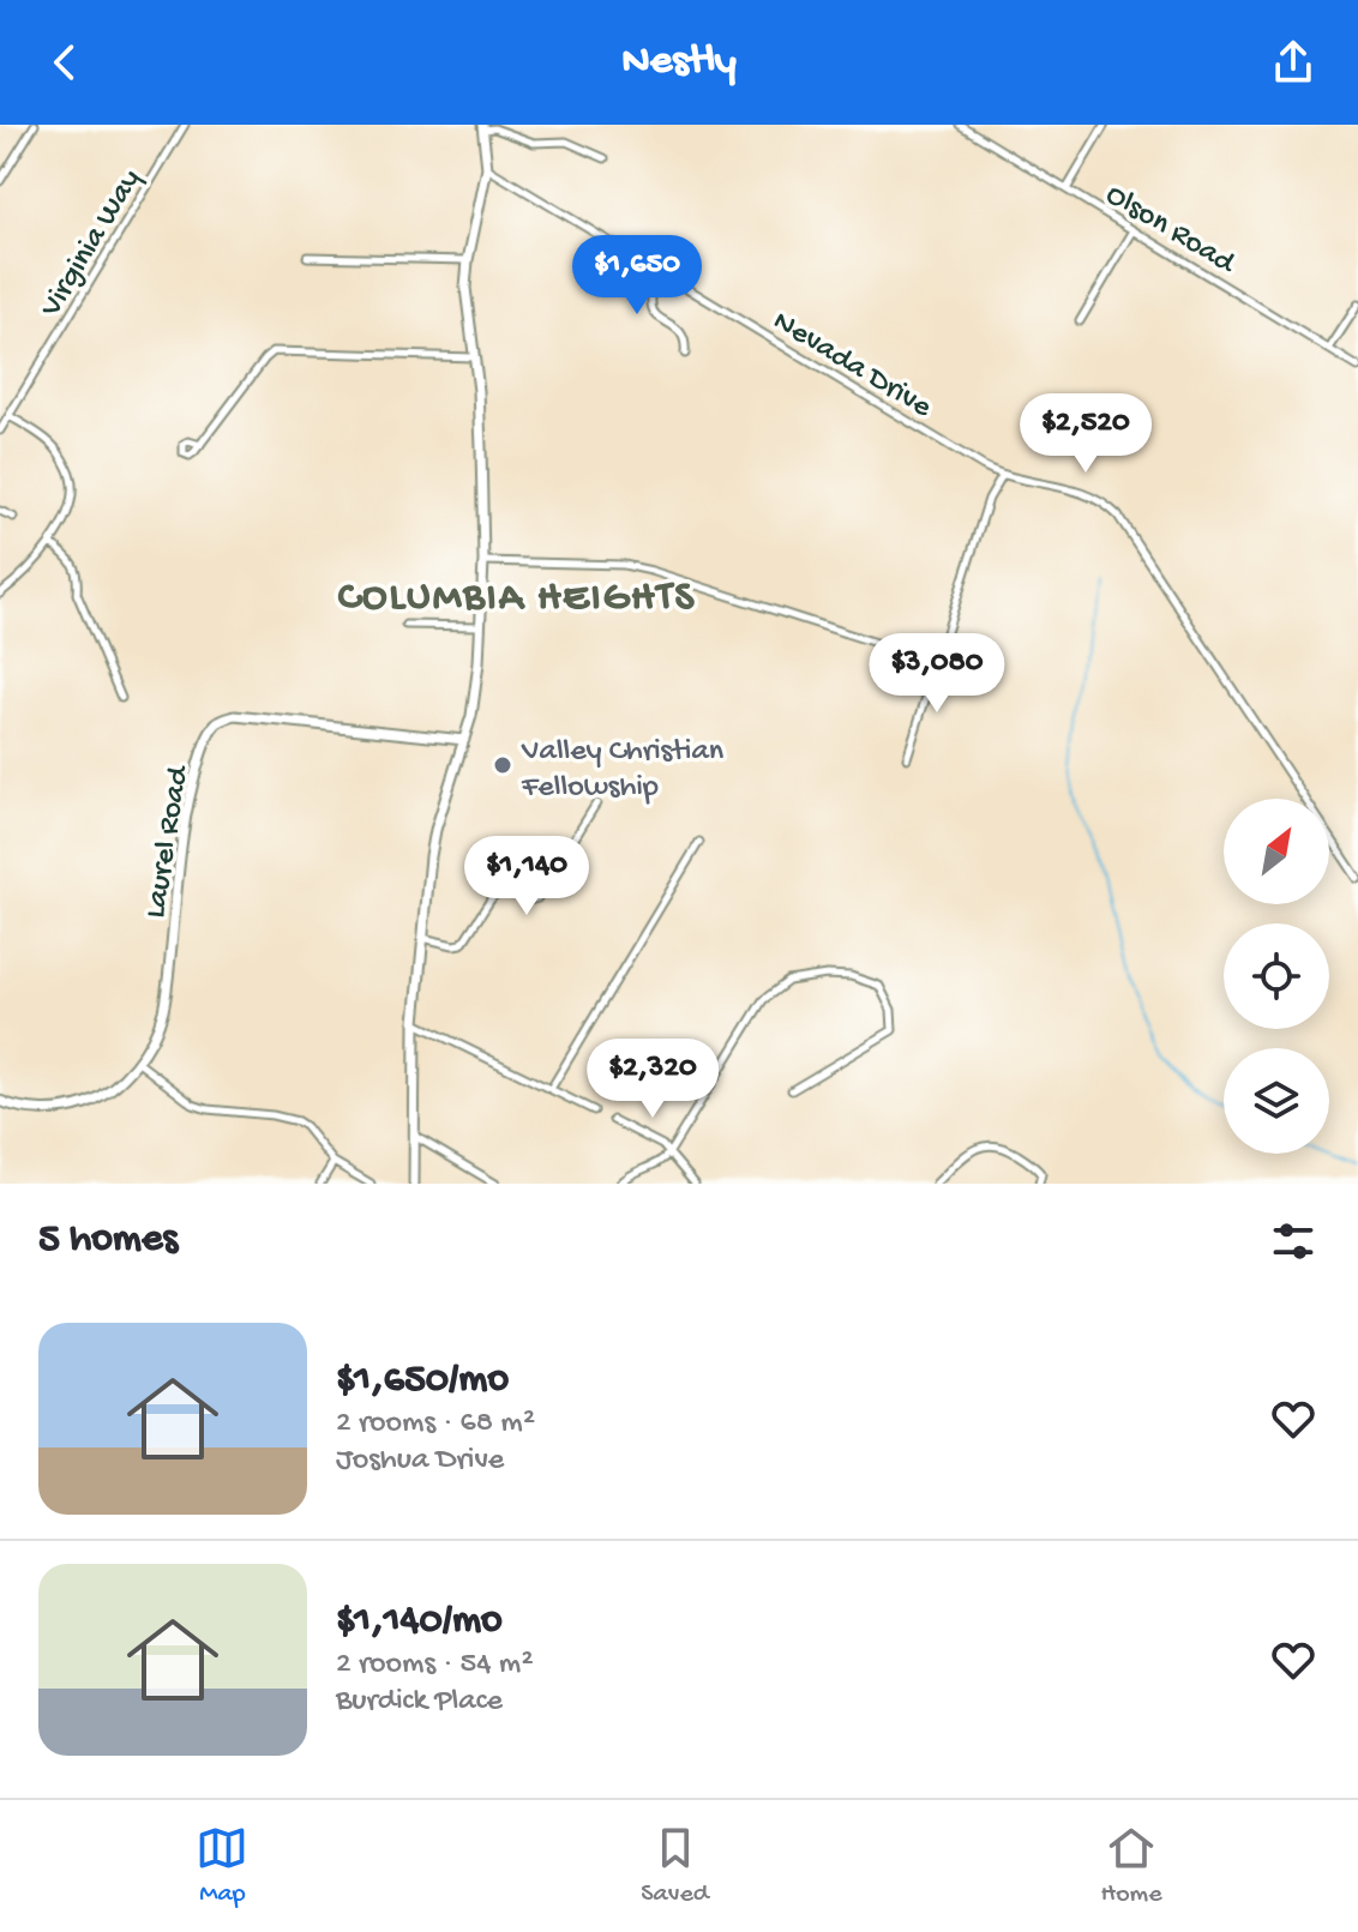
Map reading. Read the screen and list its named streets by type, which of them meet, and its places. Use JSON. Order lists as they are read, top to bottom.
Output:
{
  "streets": {
    "street": [
      "Olson Road",
      "Virginia Way",
      "Nevada Drive",
      "Laurel Road"
    ]
  },
  "districts": ["COLUMBIA HEIGHTS"],
  "places": ["Valley Christian Fellowship"],
  "north": "top right",
  "page": {
    "header": "Nestly",
    "price": [
      "$1,650",
      "$2,520",
      "$3,080",
      "$1,140",
      "$2,320"
    ],
    "heading": "5 homes",
    "list": [
      {
        "name": "$1,650/mo",
        "note": "2 rooms · 68 m² · Joshua Drive"
      },
      {
        "name": "$1,140/mo",
        "note": "2 rooms · 54 m² · Burdick Place"
      }
    ],
    "tabs": ["Map", "Saved", "Home"]
  }
}
